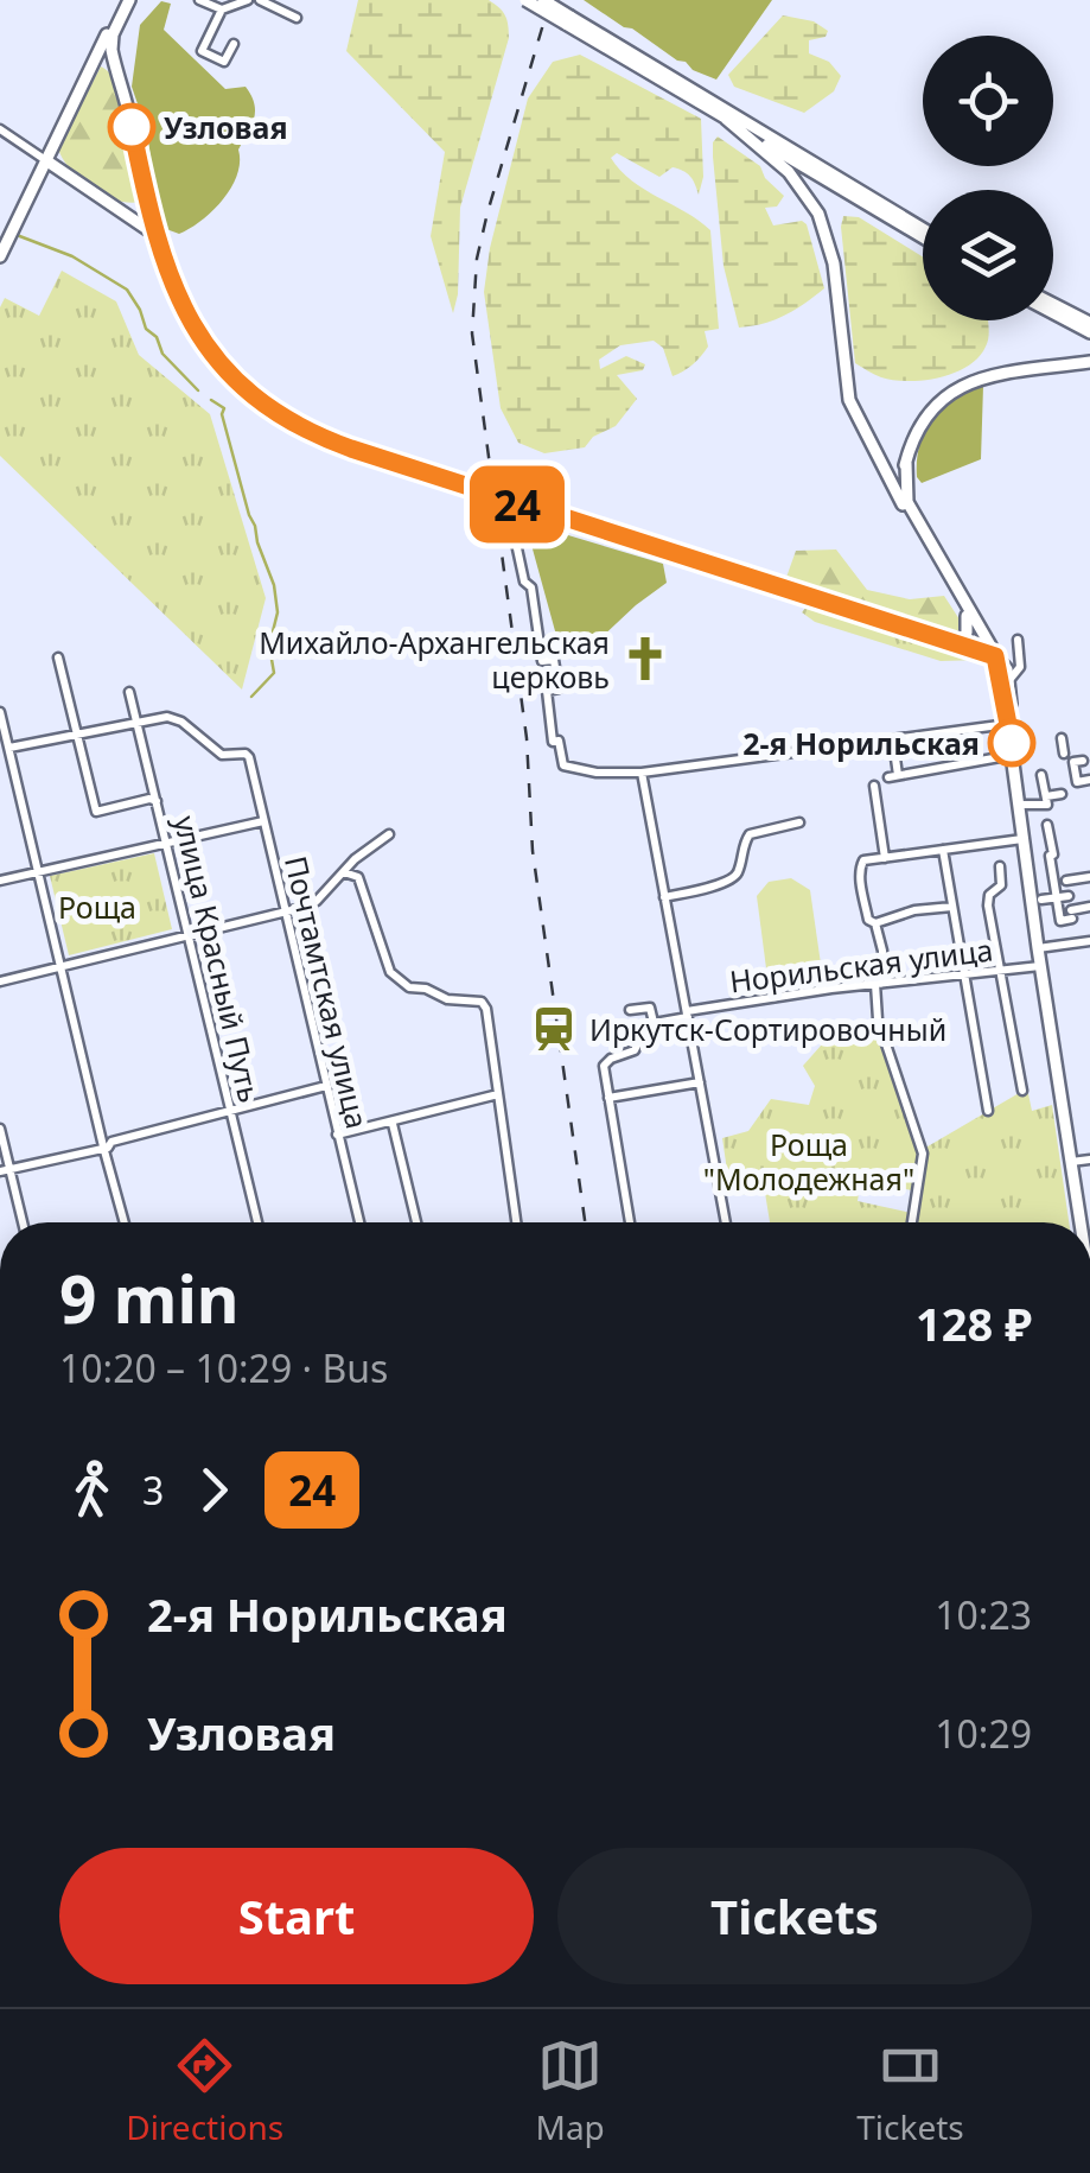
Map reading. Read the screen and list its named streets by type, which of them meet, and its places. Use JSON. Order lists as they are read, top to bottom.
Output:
{
  "streets": {
    "street": ["улица Красный Путь", "Норильская улица", "Почтамтская улица"]
  },
  "crossings": [
    ["улица Красный Путь", "Почтамтская улица"]
  ],
  "parks": ["Роща", "Роща \"Молодежная\""],
  "places": {
    "other": ["Узловая", "2-я Норильская"],
    "church": ["Михайло-Архангельская церковь"],
    "station": ["Иркутск-Сортировочный"]
  },
  "lines": ["bus line 24"],
  "page": {
    "on_map": "24",
    "heading": ["9 min", "10:20 – 10:29 · Bus", "128 ₽"],
    "legs": ["3", "24"],
    "list": [
      {
        "name": "2-я Норильская",
        "value": "10:23"
      },
      {
        "name": "Узловая",
        "value": "10:29"
      }
    ],
    "buttons": ["Start", "Tickets"],
    "tabs": ["Directions", "Map", "Tickets"]
  }
}
